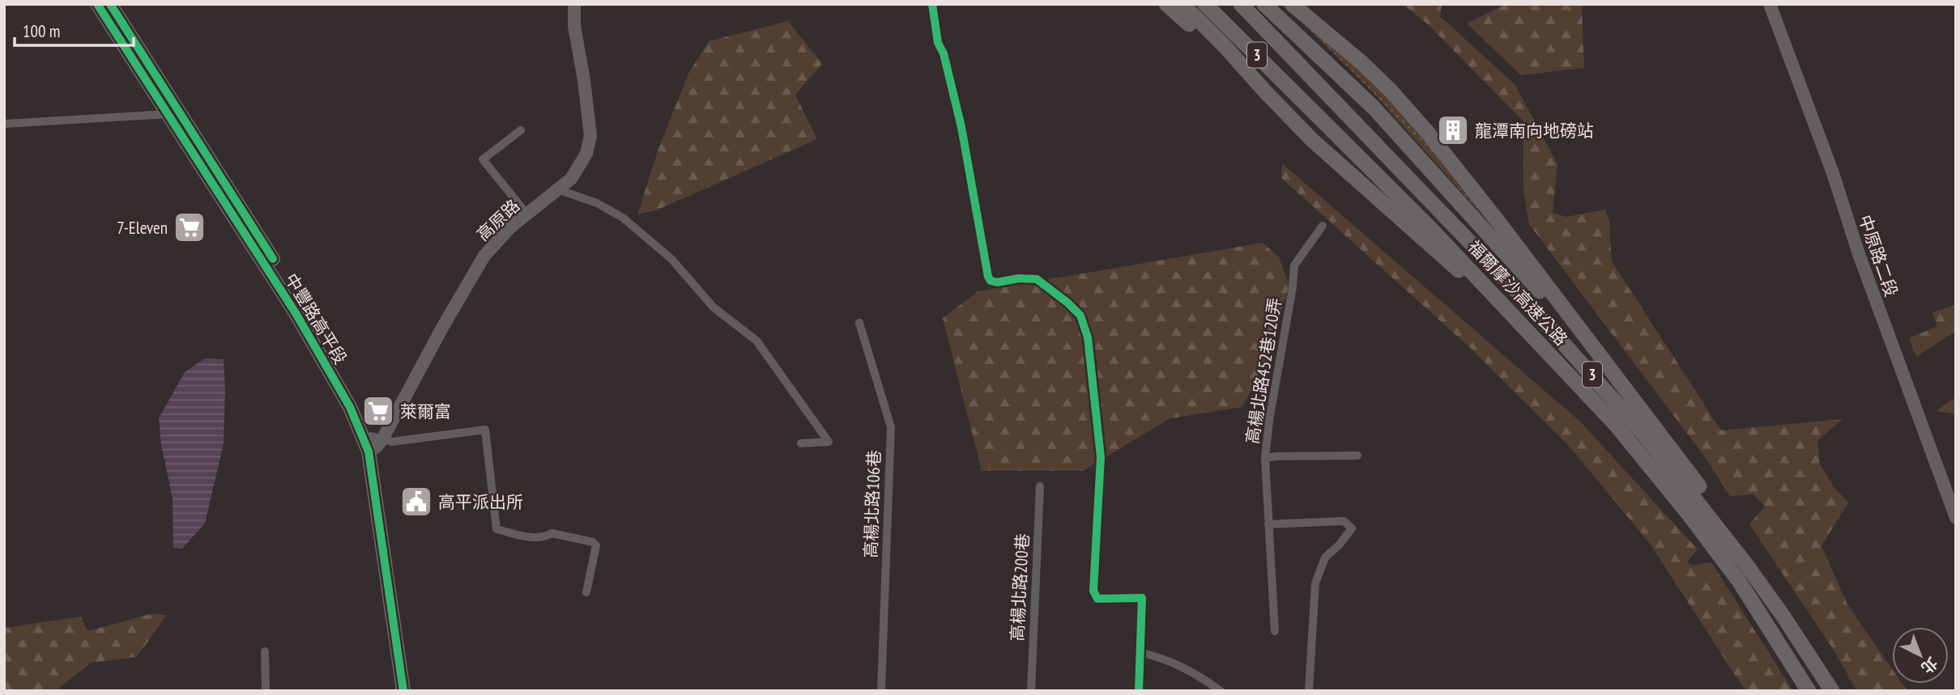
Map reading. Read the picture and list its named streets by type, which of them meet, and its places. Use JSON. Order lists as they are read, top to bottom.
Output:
{
  "streets": {
    "highway": ["3", "福爾摩沙高速公路"],
    "main road": ["中豐路高平段"],
    "street": [
      "高原路",
      "中原路二段",
      "高楊北路452巷120弄",
      "高楊北路106巷",
      "高楊北路200巷"
    ]
  },
  "crossings": [
    ["高原路", "中豐路高平段"]
  ],
  "places": {
    "building": ["龍潭南向地磅站"],
    "supermarket": ["7-Eleven", "萊爾富"],
    "public building": ["高平派出所"]
  },
  "scale_bar": "100 m",
  "north": "bottom right"
}
